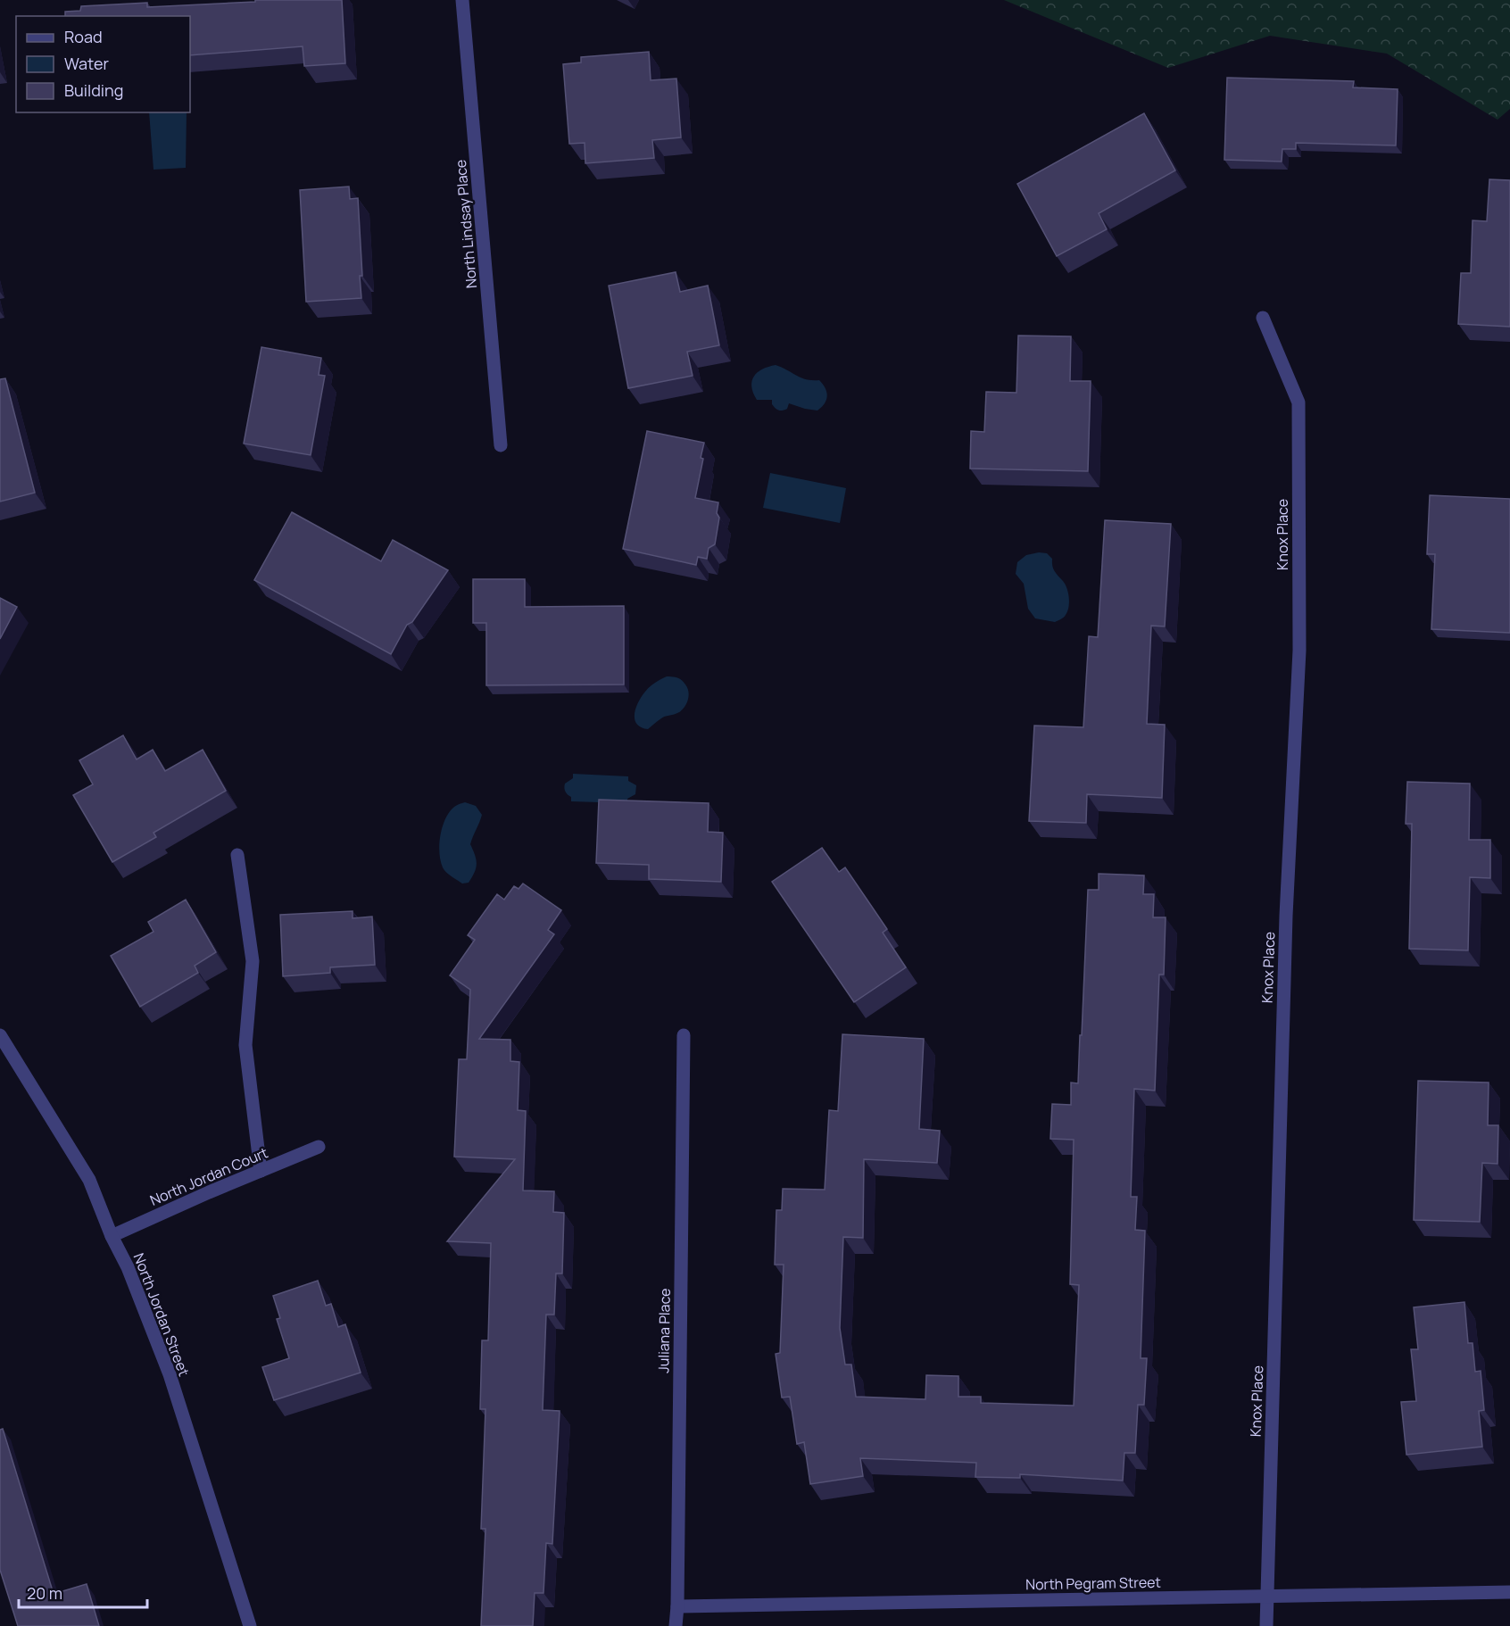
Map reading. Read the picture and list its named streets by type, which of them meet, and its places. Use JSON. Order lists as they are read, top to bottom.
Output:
{
  "streets": {
    "street": [
      "North Lindsay Place",
      "Knox Place",
      "North Jordan Court",
      "North Jordan Street",
      "Juliana Place",
      "North Pegram Street"
    ]
  },
  "crossings": [
    ["Knox Place", "North Pegram Street"],
    ["North Jordan Court", "North Jordan Street"],
    ["Juliana Place", "North Pegram Street"]
  ],
  "legend": ["Road", "Water", "Building"],
  "scale_bar": "20 m"
}
